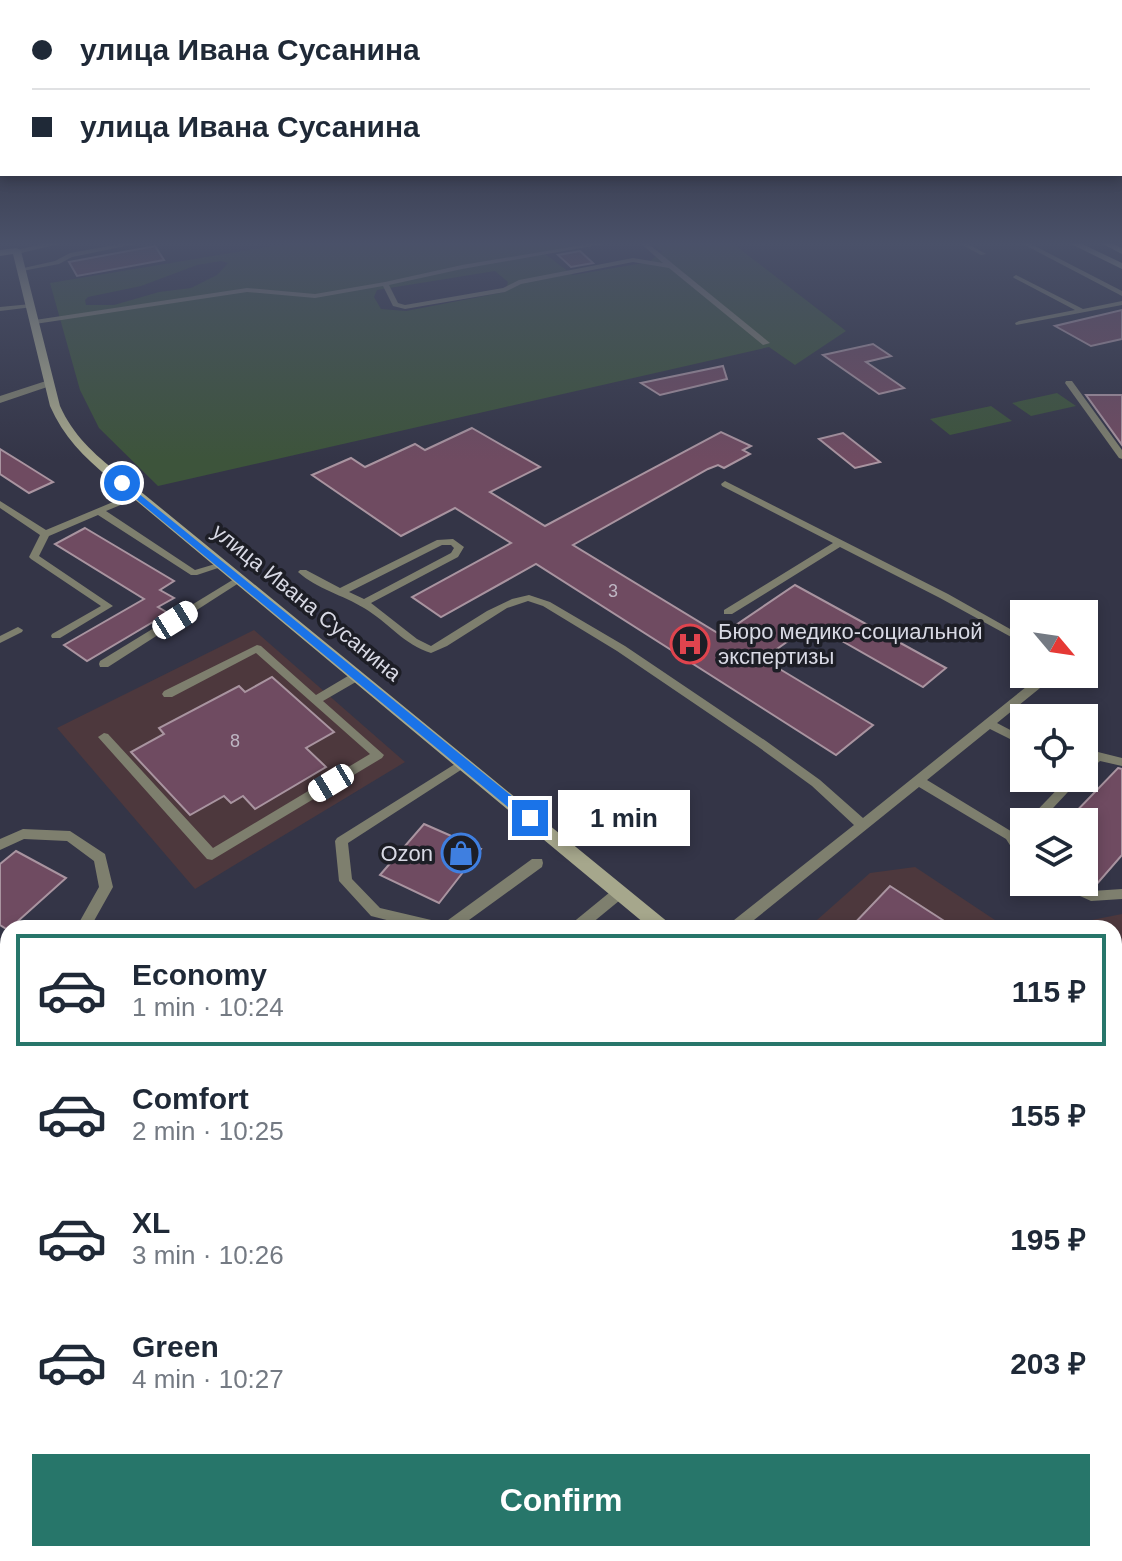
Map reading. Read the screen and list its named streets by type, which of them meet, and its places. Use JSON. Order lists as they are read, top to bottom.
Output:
{
  "streets": {
    "street": ["улица Ивана Сусанина"]
  },
  "places": {
    "hospital": ["Бюро медико-социальной экспертизы"],
    "shop": ["Ozon"]
  },
  "house_numbers": ["3", "8"],
  "north": "bottom right",
  "page": {
    "banner": ["улица Ивана Сусанина", "улица Ивана Сусанина"],
    "bubble": "1 min",
    "list": [
      {
        "name": "Economy",
        "note": "1 min · 10:24",
        "value": "115 ₽"
      },
      {
        "name": "Comfort",
        "note": "2 min · 10:25",
        "value": "155 ₽"
      },
      {
        "name": "XL",
        "note": "3 min · 10:26",
        "value": "195 ₽"
      },
      {
        "name": "Green",
        "note": "4 min · 10:27",
        "value": "203 ₽"
      }
    ],
    "buttons": "Confirm"
  }
}
